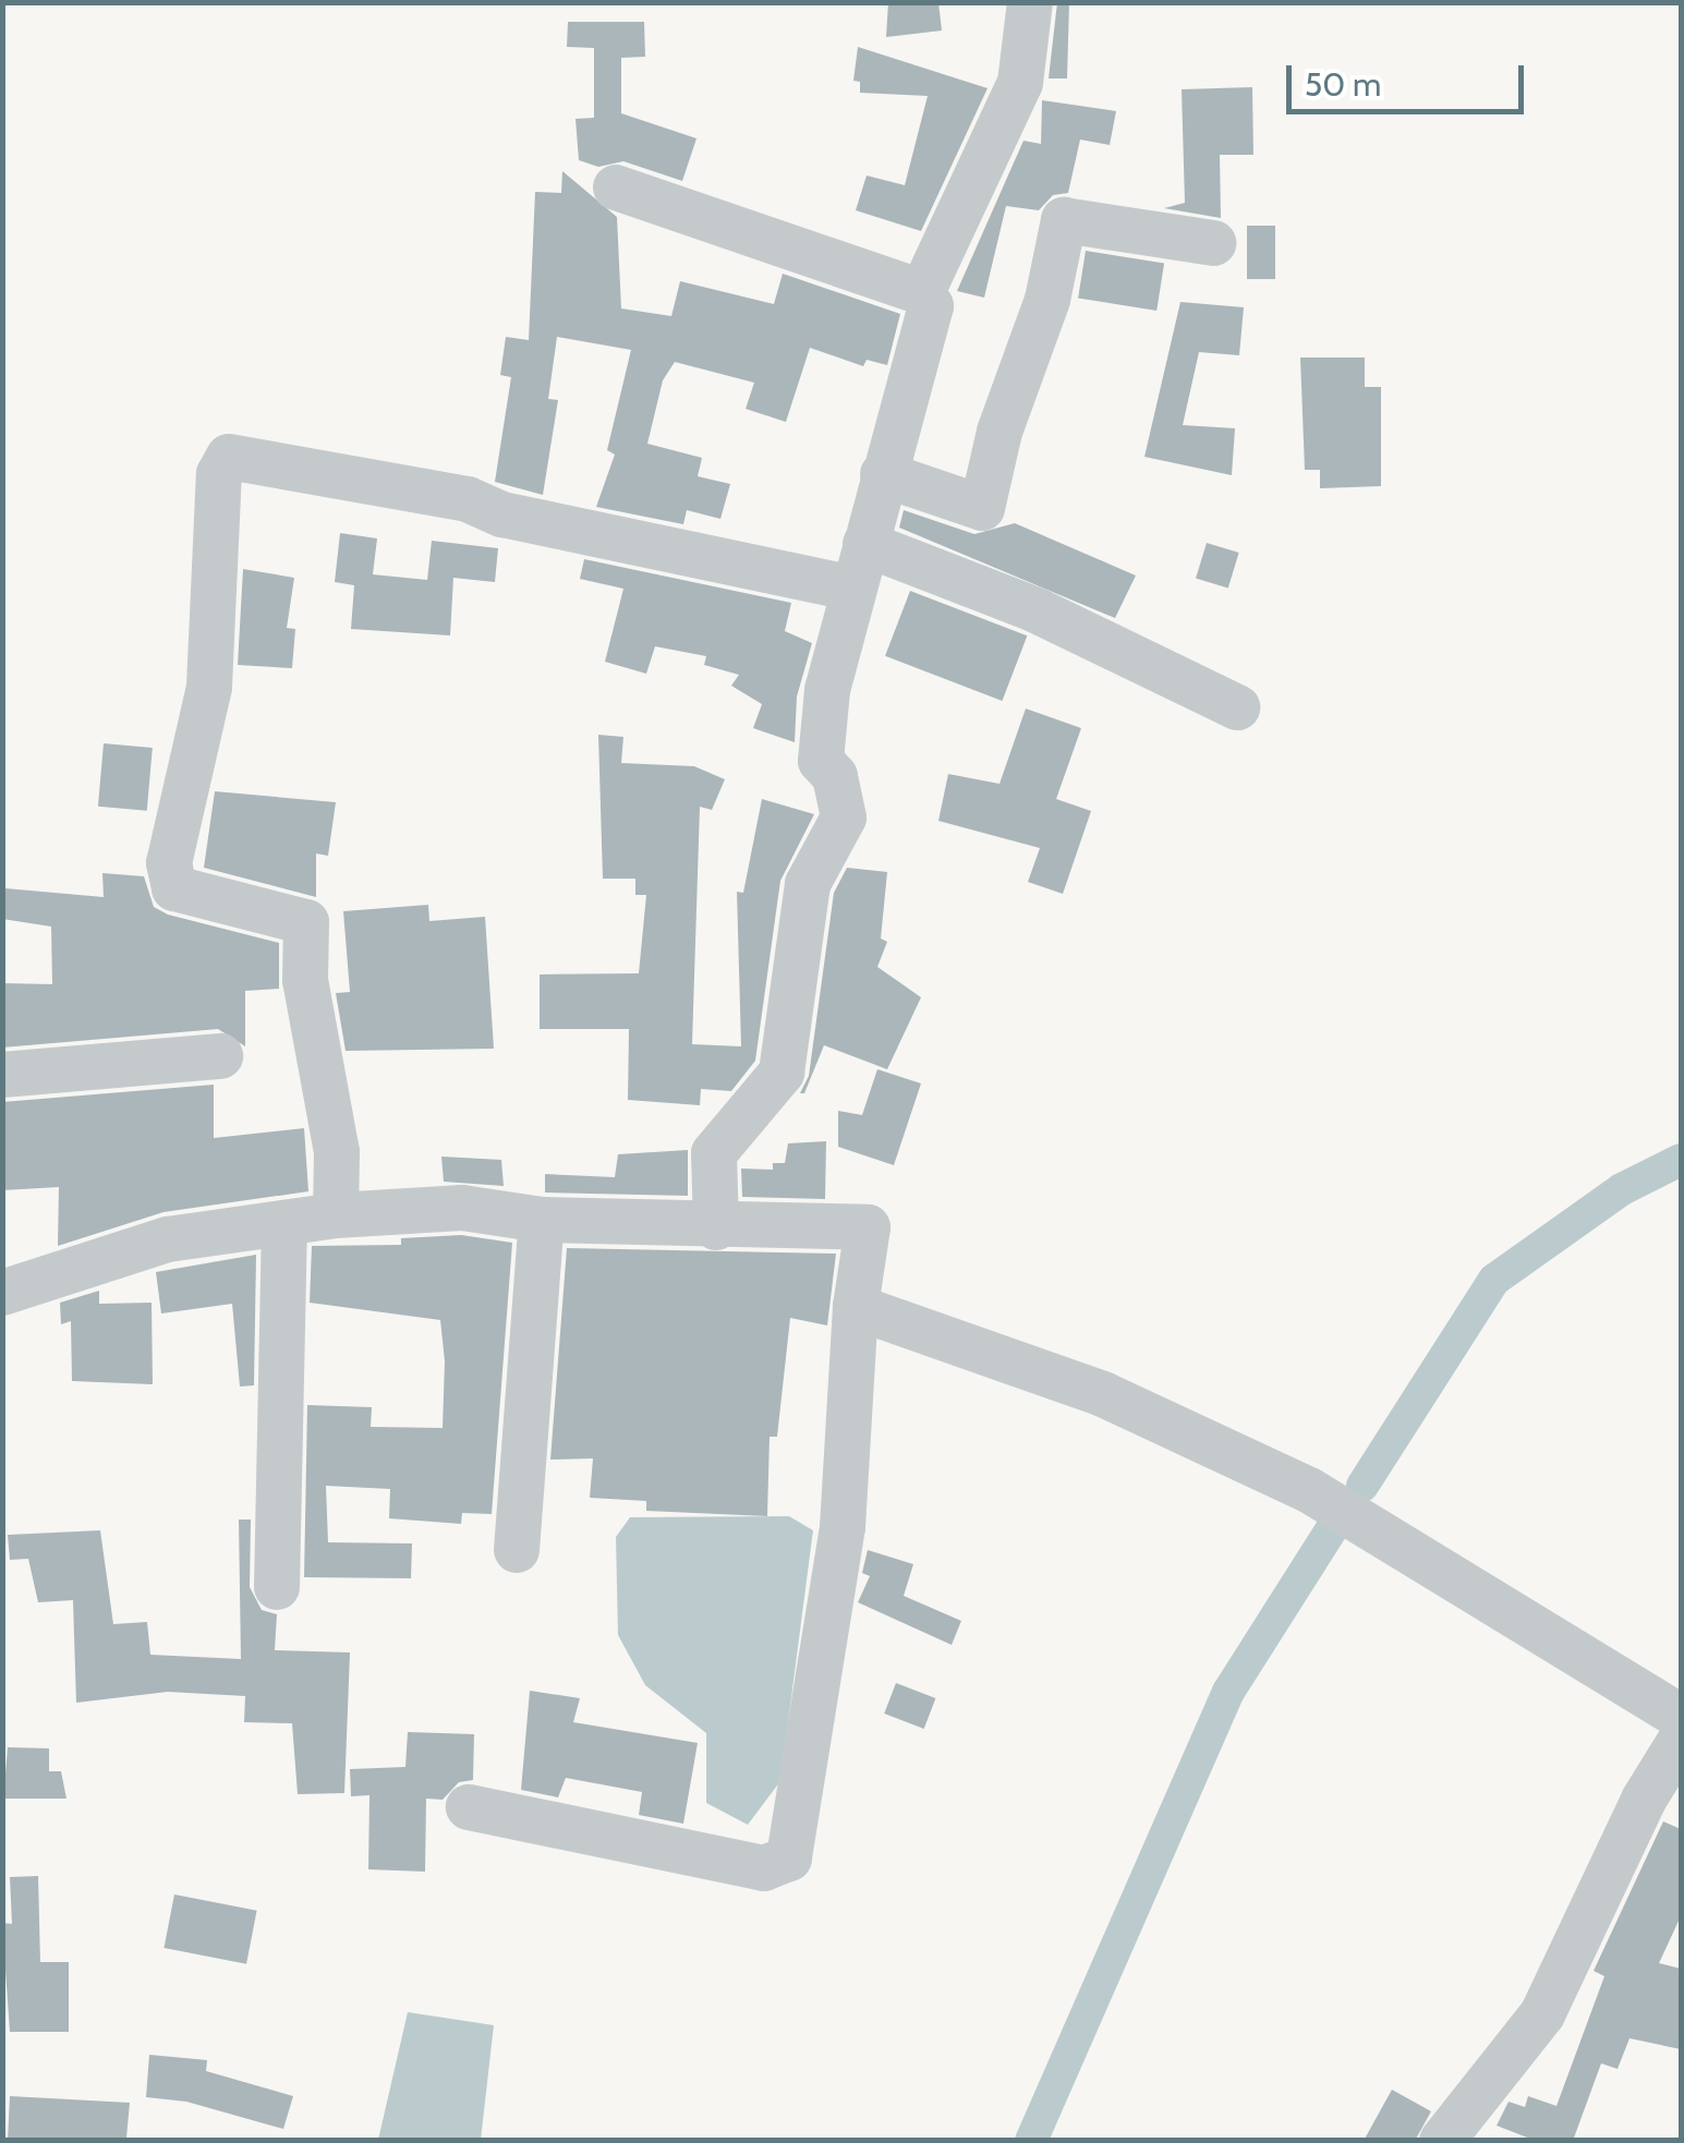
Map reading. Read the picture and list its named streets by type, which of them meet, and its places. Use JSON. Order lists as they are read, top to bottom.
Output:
{
  "scale_bar": "50 m"
}
